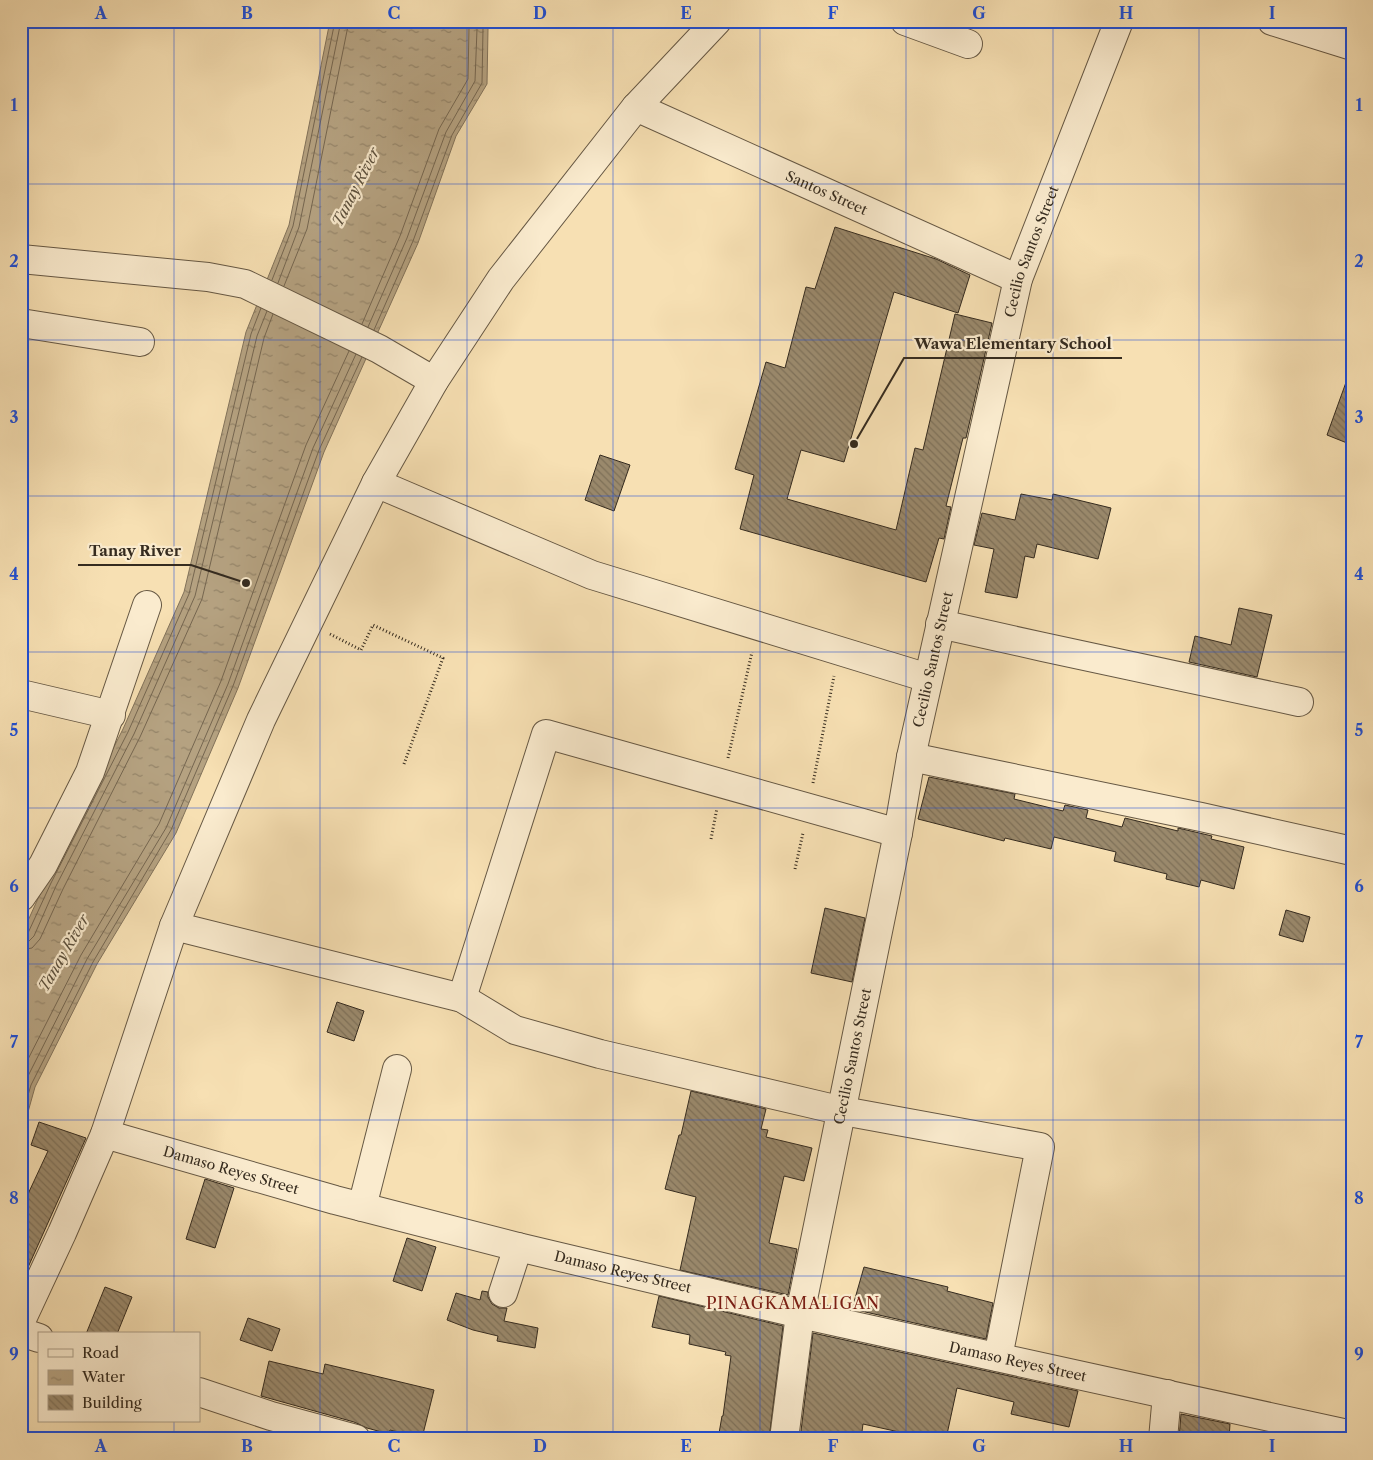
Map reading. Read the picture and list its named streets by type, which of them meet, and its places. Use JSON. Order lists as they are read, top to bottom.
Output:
{
  "streets": {
    "street": ["Santos Street", "Cecilio Santos Street", "Damaso Reyes Street"]
  },
  "crossings": [
    ["Santos Street", "Cecilio Santos Street"],
    ["Cecilio Santos Street", "Damaso Reyes Street"]
  ],
  "districts": ["PINAGKAMALIGAN"],
  "water": ["Tanay River"],
  "places": ["Wawa Elementary School", "Tanay River"],
  "legend": ["Road", "Water", "Building"],
  "grid": {
    "columns": [
      "A",
      "B",
      "C",
      "D",
      "E",
      "F",
      "G",
      "H",
      "I"
    ],
    "rows": [
      "1",
      "2",
      "3",
      "4",
      "5",
      "6",
      "7",
      "8",
      "9"
    ]
  }
}
